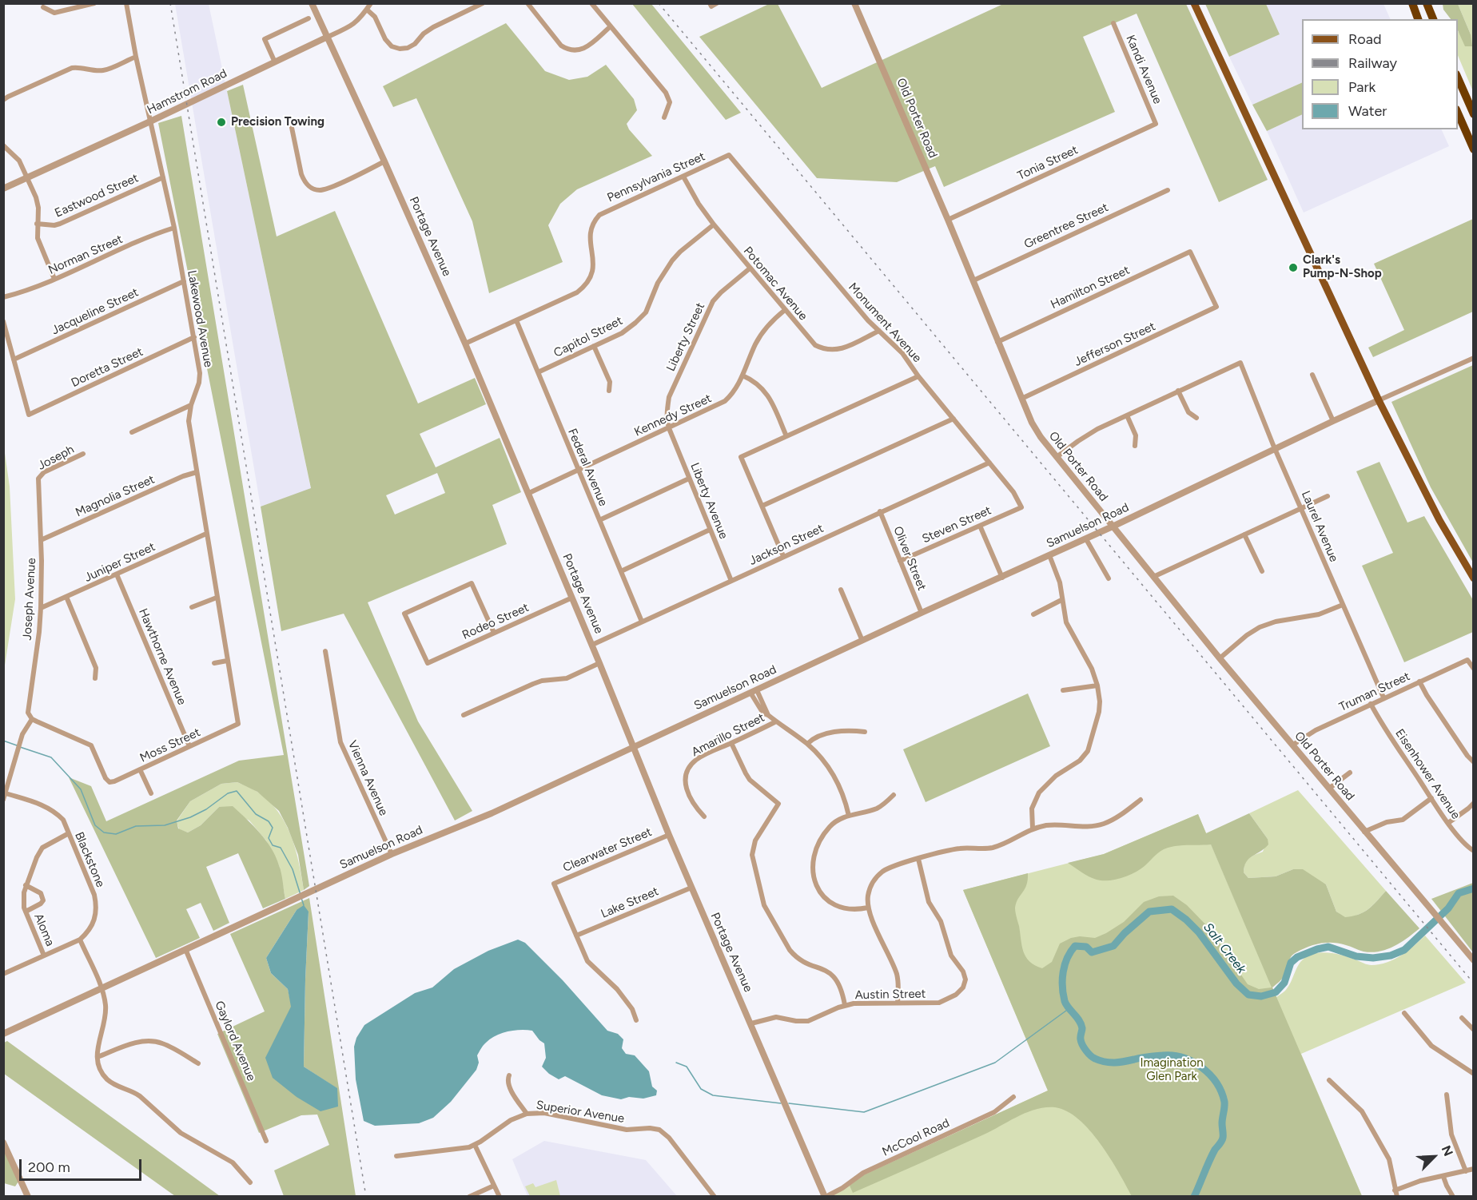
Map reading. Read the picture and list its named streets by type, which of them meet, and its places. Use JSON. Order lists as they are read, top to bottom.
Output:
{
  "streets": {
    "street": [
      "Kandi Avenue",
      "Hamstrom Road",
      "Old Porter Road",
      "Tonia Street",
      "Pennsylvania Street",
      "Eastwood Street",
      "Greentree Street",
      "Portage Avenue",
      "Norman Street",
      "Potomac Avenue",
      "Hamilton Street",
      "Jacqueline Street",
      "Lakewood Avenue",
      "Monument Avenue",
      "Capitol Street",
      "Liberty Street",
      "Jefferson Street",
      "Doretta Street",
      "Kennedy Street",
      "Joseph",
      "Federal Avenue",
      "Magnolia Street",
      "Liberty Avenue",
      "Steven Street",
      "Samuelson Road",
      "Laurel Avenue",
      "Jackson Street",
      "Oliver Street",
      "Juniper Street",
      "Joseph Avenue",
      "Rodeo Street",
      "Hawthorne Avenue",
      "Truman Street",
      "Amarillo Street",
      "Moss Street",
      "Eisenhower Avenue",
      "Vienna Avenue",
      "Clearwater Street",
      "Blackstone",
      "Lake Street",
      "Aloma",
      "Austin Street",
      "Gaylord Avenue",
      "Superior Avenue",
      "McCool Road"
    ]
  },
  "crossings": [
    ["Kandi Avenue", "Tonia Street"],
    ["Hamstrom Road", "Portage Avenue"],
    ["Hamstrom Road", "Lakewood Avenue"],
    ["Old Porter Road", "Tonia Street"],
    ["Old Porter Road", "Greentree Street"],
    ["Old Porter Road", "Hamilton Street"],
    ["Old Porter Road", "Jefferson Street"],
    ["Old Porter Road", "Samuelson Road"],
    ["Old Porter Road", "Truman Street"],
    ["Pennsylvania Street", "Portage Avenue"],
    ["Pennsylvania Street", "Potomac Avenue"],
    ["Pennsylvania Street", "Monument Avenue"],
    ["Pennsylvania Street", "Federal Avenue"],
    ["Eastwood Street", "Lakewood Avenue"],
    ["Portage Avenue", "Kennedy Street"],
    ["Portage Avenue", "Samuelson Road"],
    ["Portage Avenue", "Jackson Street"],
    ["Portage Avenue", "Rodeo Street"],
    ["Portage Avenue", "Clearwater Street"],
    ["Portage Avenue", "Lake Street"],
    ["Portage Avenue", "Austin Street"],
    ["Portage Avenue", "McCool Road"],
    ["Norman Street", "Lakewood Avenue"],
    ["Potomac Avenue", "Monument Avenue"],
    ["Potomac Avenue", "Capitol Street"],
    ["Potomac Avenue", "Liberty Street"],
    ["Potomac Avenue", "Kennedy Street"],
    ["Hamilton Street", "Jefferson Street"],
    ["Jacqueline Street", "Lakewood Avenue"],
    ["Jacqueline Street", "Doretta Street"],
    ["Lakewood Avenue", "Doretta Street"],
    ["Lakewood Avenue", "Magnolia Street"],
    ["Lakewood Avenue", "Juniper Street"],
    ["Lakewood Avenue", "Moss Street"],
    ["Monument Avenue", "Steven Street"],
    ["Monument Avenue", "Jackson Street"],
    ["Capitol Street", "Federal Avenue"],
    ["Liberty Street", "Kennedy Street"],
    ["Liberty Street", "Liberty Avenue"],
    ["Kennedy Street", "Federal Avenue"],
    ["Kennedy Street", "Liberty Avenue"],
    ["Joseph", "Joseph Avenue"],
    ["Federal Avenue", "Jackson Street"],
    ["Magnolia Street", "Joseph Avenue"],
    ["Liberty Avenue", "Jackson Street"],
    ["Steven Street", "Oliver Street"],
    ["Samuelson Road", "Laurel Avenue"],
    ["Samuelson Road", "Oliver Street"],
    ["Samuelson Road", "Vienna Avenue"],
    ["Samuelson Road", "Gaylord Avenue"],
    ["Laurel Avenue", "Truman Street"],
    ["Jackson Street", "Oliver Street"],
    ["Juniper Street", "Joseph Avenue"],
    ["Juniper Street", "Hawthorne Avenue"],
    ["Joseph Avenue", "Moss Street"],
    ["Hawthorne Avenue", "Moss Street"],
    ["Truman Street", "Eisenhower Avenue"],
    ["Clearwater Street", "Lake Street"],
    ["Blackstone", "Aloma"]
  ],
  "water": ["Salt Creek"],
  "parks": ["Imagination Glen Park"],
  "places": ["Precision Towing", "Clark's Pump-N-Shop"],
  "legend": [
    "Road",
    "Railway",
    "Park",
    "Water"
  ],
  "scale_bar": "200 m",
  "north": "top right"
}
